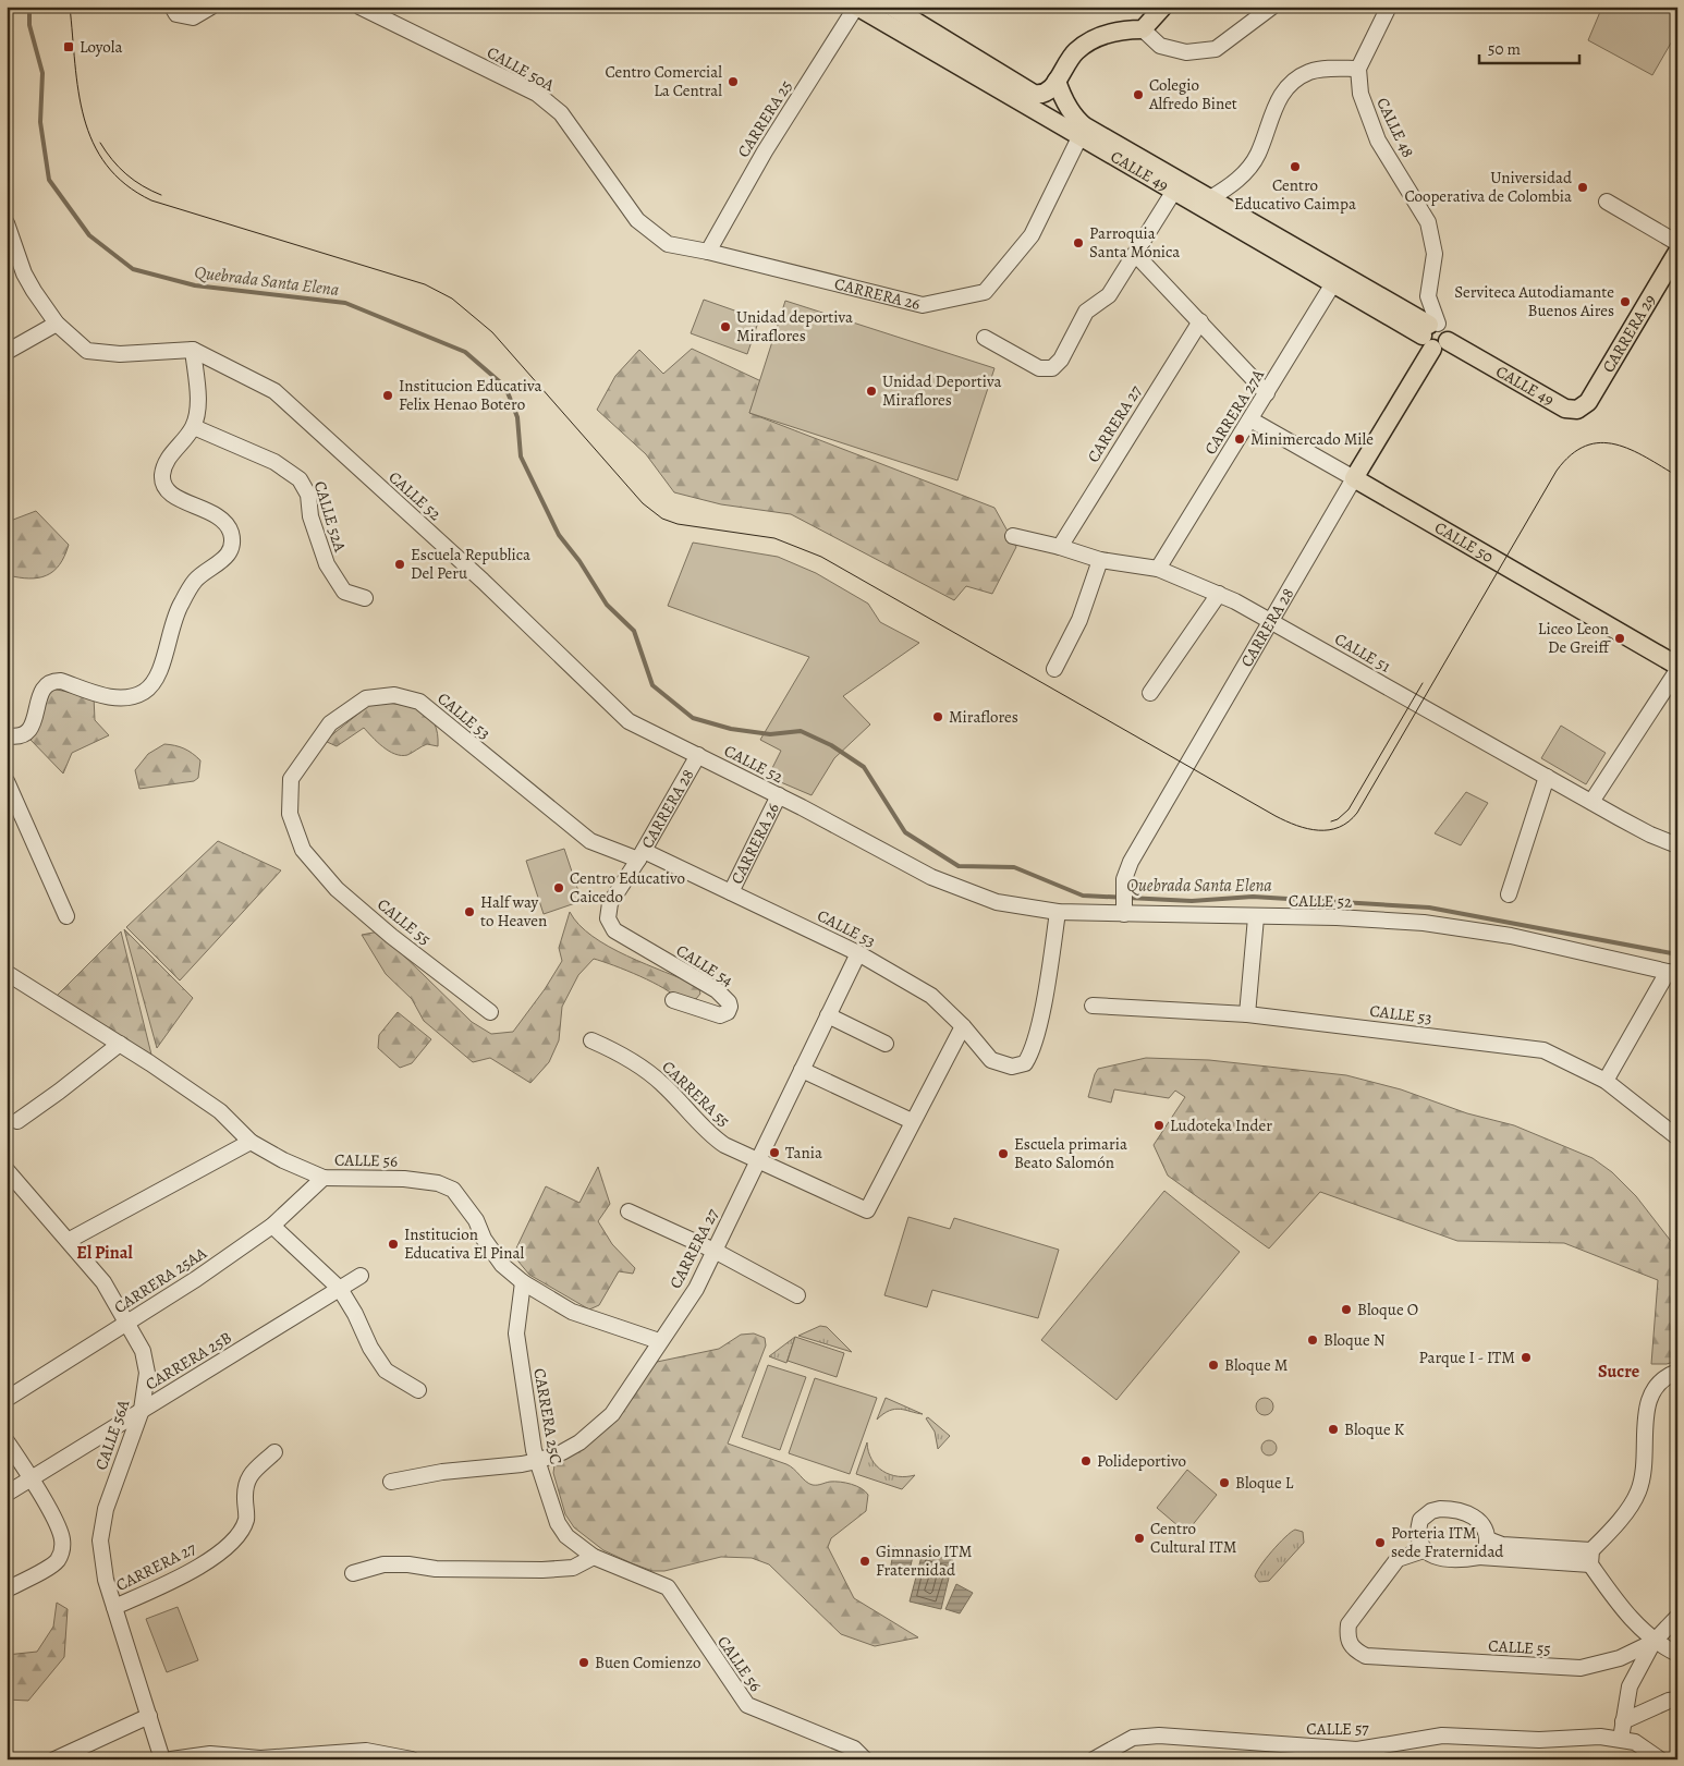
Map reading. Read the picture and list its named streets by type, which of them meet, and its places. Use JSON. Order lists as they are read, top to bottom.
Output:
{
  "streets": {
    "main road": [
      "CALLE 49",
      "CARRERA 29",
      "CALLE 50",
      "CARRERA 28"
    ],
    "street": [
      "CALLE 50A",
      "CARRERA 25",
      "CALLE 48",
      "CARRERA 26",
      "CARRERA 27A",
      "CARRERA 27",
      "CALLE 52",
      "CALLE 52A",
      "CALLE 51",
      "CALLE 53",
      "CALLE 55",
      "CALLE 54",
      "CARRERA 55",
      "CALLE 56",
      "CARRERA 25AA",
      "CARRERA 25B",
      "CARRERA 25C",
      "CALLE 56A",
      "CALLE 57"
    ]
  },
  "crossings": [
    ["CALLE 50A", "CARRERA 25"],
    ["CALLE 50A", "CARRERA 26"],
    ["CARRERA 25", "CALLE 49"],
    ["CARRERA 25", "CARRERA 26"],
    ["CALLE 48", "CALLE 49"],
    ["CALLE 48", "CARRERA 28"],
    ["CALLE 49", "CARRERA 26"],
    ["CALLE 49", "CARRERA 29"],
    ["CALLE 49", "CARRERA 27A"],
    ["CALLE 49", "CARRERA 28"],
    ["CARRERA 26", "CALLE 52"],
    ["CARRERA 26", "CALLE 53"],
    ["CARRERA 27A", "CALLE 50"],
    ["CARRERA 27A", "CALLE 51"],
    ["CARRERA 27", "CALLE 51"],
    ["CARRERA 27", "CALLE 53"],
    ["CARRERA 27", "CARRERA 55"],
    ["CARRERA 27", "CALLE 56"],
    ["CARRERA 27", "CARRERA 25C"],
    ["CARRERA 27", "CALLE 56A"],
    ["CALLE 52", "CARRERA 28"],
    ["CALLE 52", "CALLE 53"],
    ["CALLE 50", "CARRERA 28"],
    ["CARRERA 28", "CALLE 51"],
    ["CARRERA 28", "CALLE 53"],
    ["CARRERA 28", "CALLE 54"],
    ["CALLE 53", "CALLE 55"],
    ["CALLE 56", "CARRERA 25AA"],
    ["CALLE 56", "CARRERA 25C"],
    ["CARRERA 25AA", "CALLE 56A"],
    ["CARRERA 25B", "CALLE 56A"]
  ],
  "districts": ["El Pinal", "Sucre"],
  "water": ["Quebrada Santa Elena"],
  "places": {
    "transit": ["Loyola"],
    "other": [
      "Centro Comercial La Central",
      "Colegio Alfredo Binet",
      "Centro Educativo Caimpa",
      "Universidad Cooperativa de Colombia",
      "Parroquia Santa Mónica",
      "Serviteca Autodiamante Buenos Aires",
      "Unidad deportiva Miraflores",
      "Unidad Deportiva Miraflores",
      "Institucion Educativa Felix Henao Botero",
      "Minimercado Mile",
      "Escuela Republica Del Peru",
      "Liceo Leon De Greiff",
      "Miraflores",
      "Centro Educativo Caicedo",
      "Half way to Heaven",
      "Ludoteka Inder",
      "Tania",
      "Escuela primaria Beato Salomón",
      "Institucion Educativa El Pinal",
      "Bloque O",
      "Bloque N",
      "Parque I - ITM",
      "Bloque M",
      "Bloque K",
      "Polideportivo",
      "Bloque L",
      "Centro Cultural ITM",
      "Porteria ITM sede Fraternidad",
      "Gimnasio ITM Fraternidad",
      "Buen Comienzo"
    ]
  },
  "scale_bar": "50 m"
}
